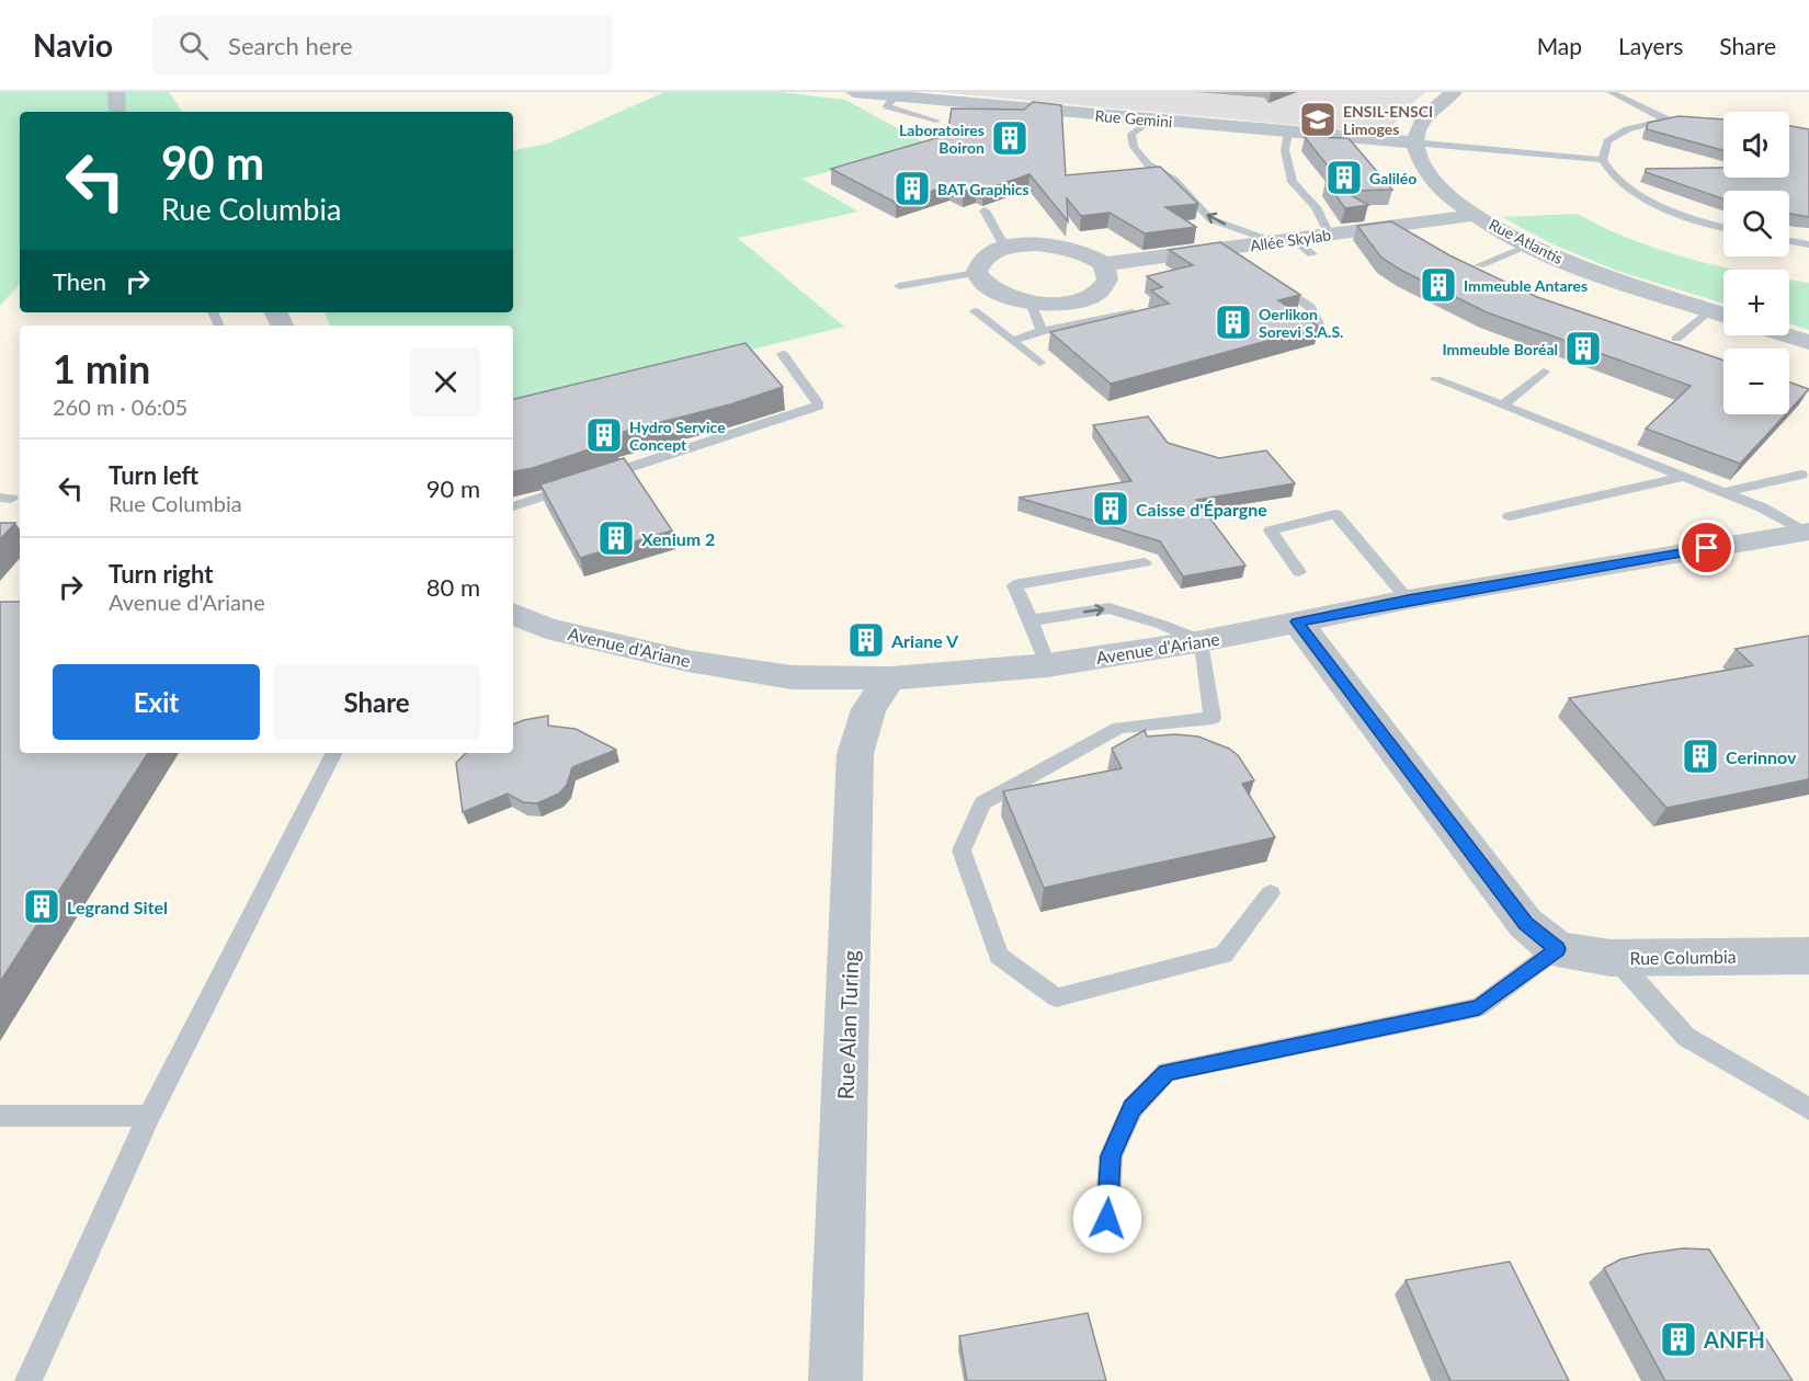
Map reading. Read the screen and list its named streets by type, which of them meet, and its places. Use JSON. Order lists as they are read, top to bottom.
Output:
{
  "streets": {
    "street": [
      "Rue Gemini",
      "Allée Skylab",
      "Rue Atlantis",
      "Avenue d'Ariane",
      "Rue Columbia",
      "Rue Alan Turing"
    ]
  },
  "crossings": [
    ["Rue Gemini", "Rue Atlantis"],
    ["Allée Skylab", "Rue Atlantis"],
    ["Avenue d'Ariane", "Rue Columbia"],
    ["Avenue d'Ariane", "Rue Alan Turing"]
  ],
  "places": {
    "school or university": ["ENSIL-ENSCI Limoges"],
    "building": [
      "Laboratoires Boiron",
      "Galiléo",
      "BAT Graphics",
      "Immeuble Antares",
      "Oerlikon Sorevi S.A.S.",
      "Immeuble Boréal",
      "Hydro Service Concept",
      "Caisse d'Épargne",
      "Xenium 2",
      "Ariane V",
      "Cerinnov",
      "Legrand Sitel",
      "ANFH"
    ]
  },
  "page": {
    "header": "Navio",
    "search": "Search here",
    "nav": ["Map", "Layers", "Share"],
    "map_buttons": ["+", "−"],
    "turn": ["90 m", "Rue Columbia"],
    "then": "Then",
    "heading": ["1 min", "260 m · 06:05"],
    "list": [
      {
        "name": "Turn left",
        "note": "Rue Columbia",
        "value": "90 m"
      },
      {
        "name": "Turn right",
        "note": "Avenue d'Ariane",
        "value": "80 m"
      }
    ],
    "buttons": ["Exit", "Share"]
  }
}
